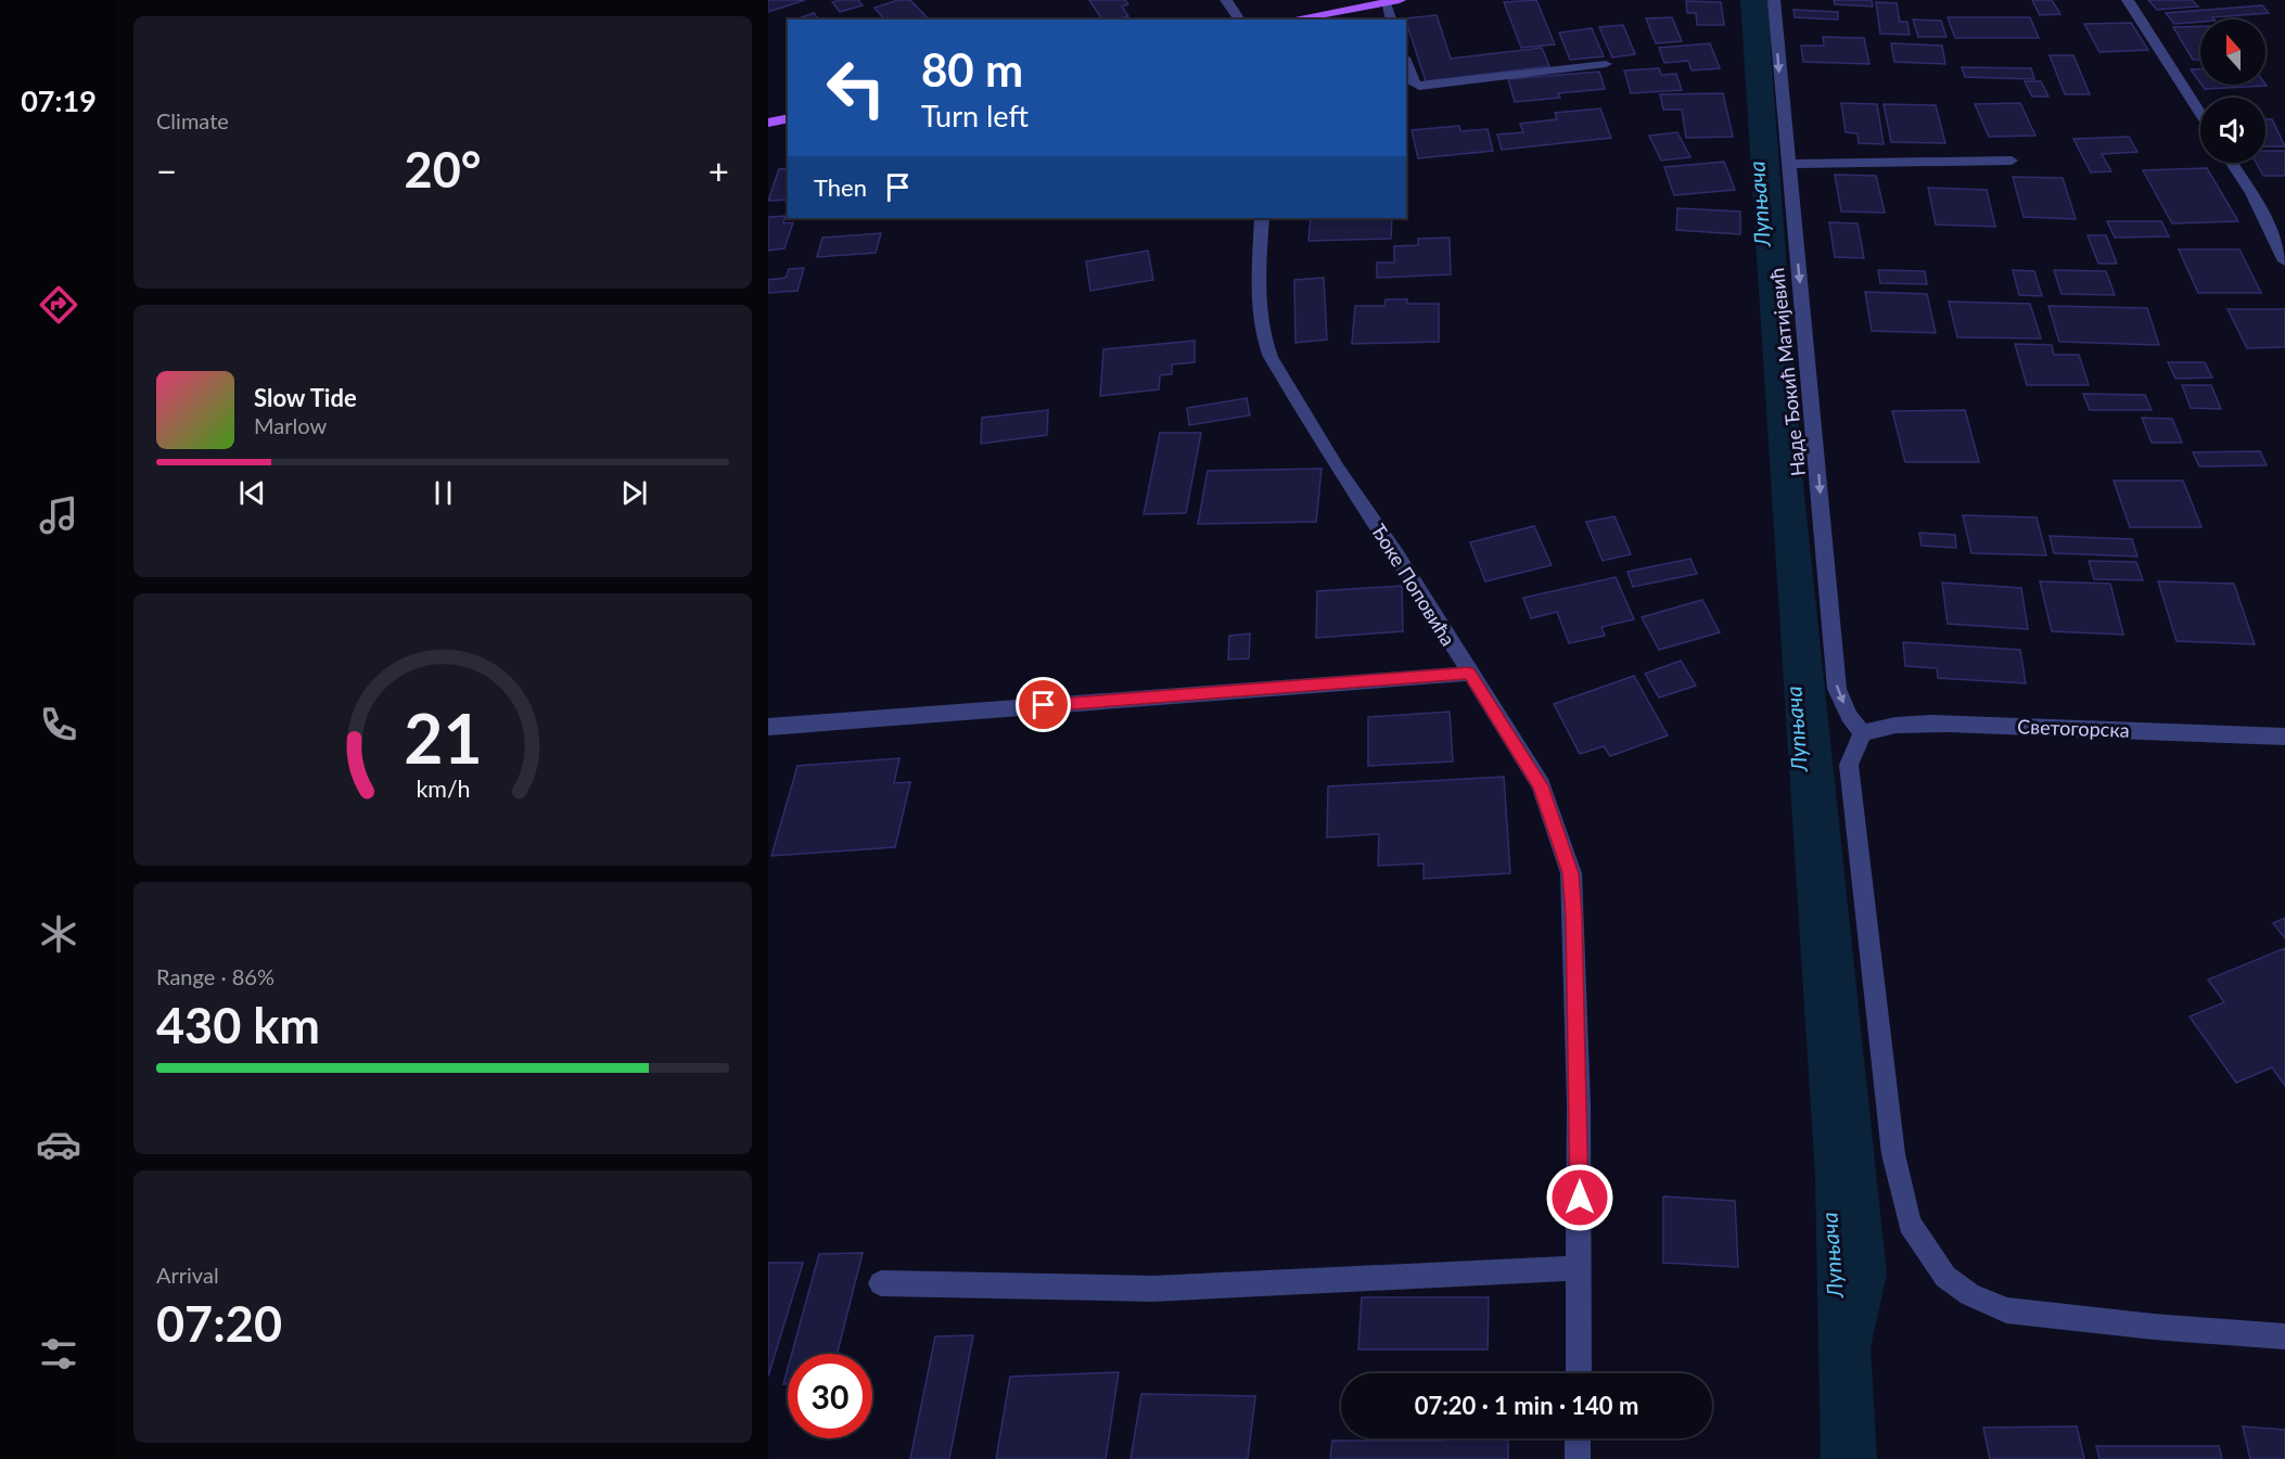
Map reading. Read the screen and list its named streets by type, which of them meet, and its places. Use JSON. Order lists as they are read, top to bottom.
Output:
{
  "streets": {
    "street": ["Наде Ђокић Матијевић", "Ђоке Поповића", "Светогорска"]
  },
  "crossings": [
    ["Наде Ђокић Матијевић", "Светогорска"]
  ],
  "one_way": ["Наде Ђокић Матијевић"],
  "water": ["Лупњача"],
  "north": "top",
  "page": {
    "tabs": "07:19",
    "tile": [
      "Climate",
      ["Range · 86%", "430 km"],
      ["Arrival", "07:20"]
    ],
    "turn": ["80 m", "Turn left"],
    "heat": ["−", "20°", "+"],
    "then": "Then",
    "song": ["Slow Tide", "Marlow"],
    "limit": "30",
    "trip": "07:20 · 1 min · 140 m",
    "gauge": ["21", "km/h"]
  }
}
